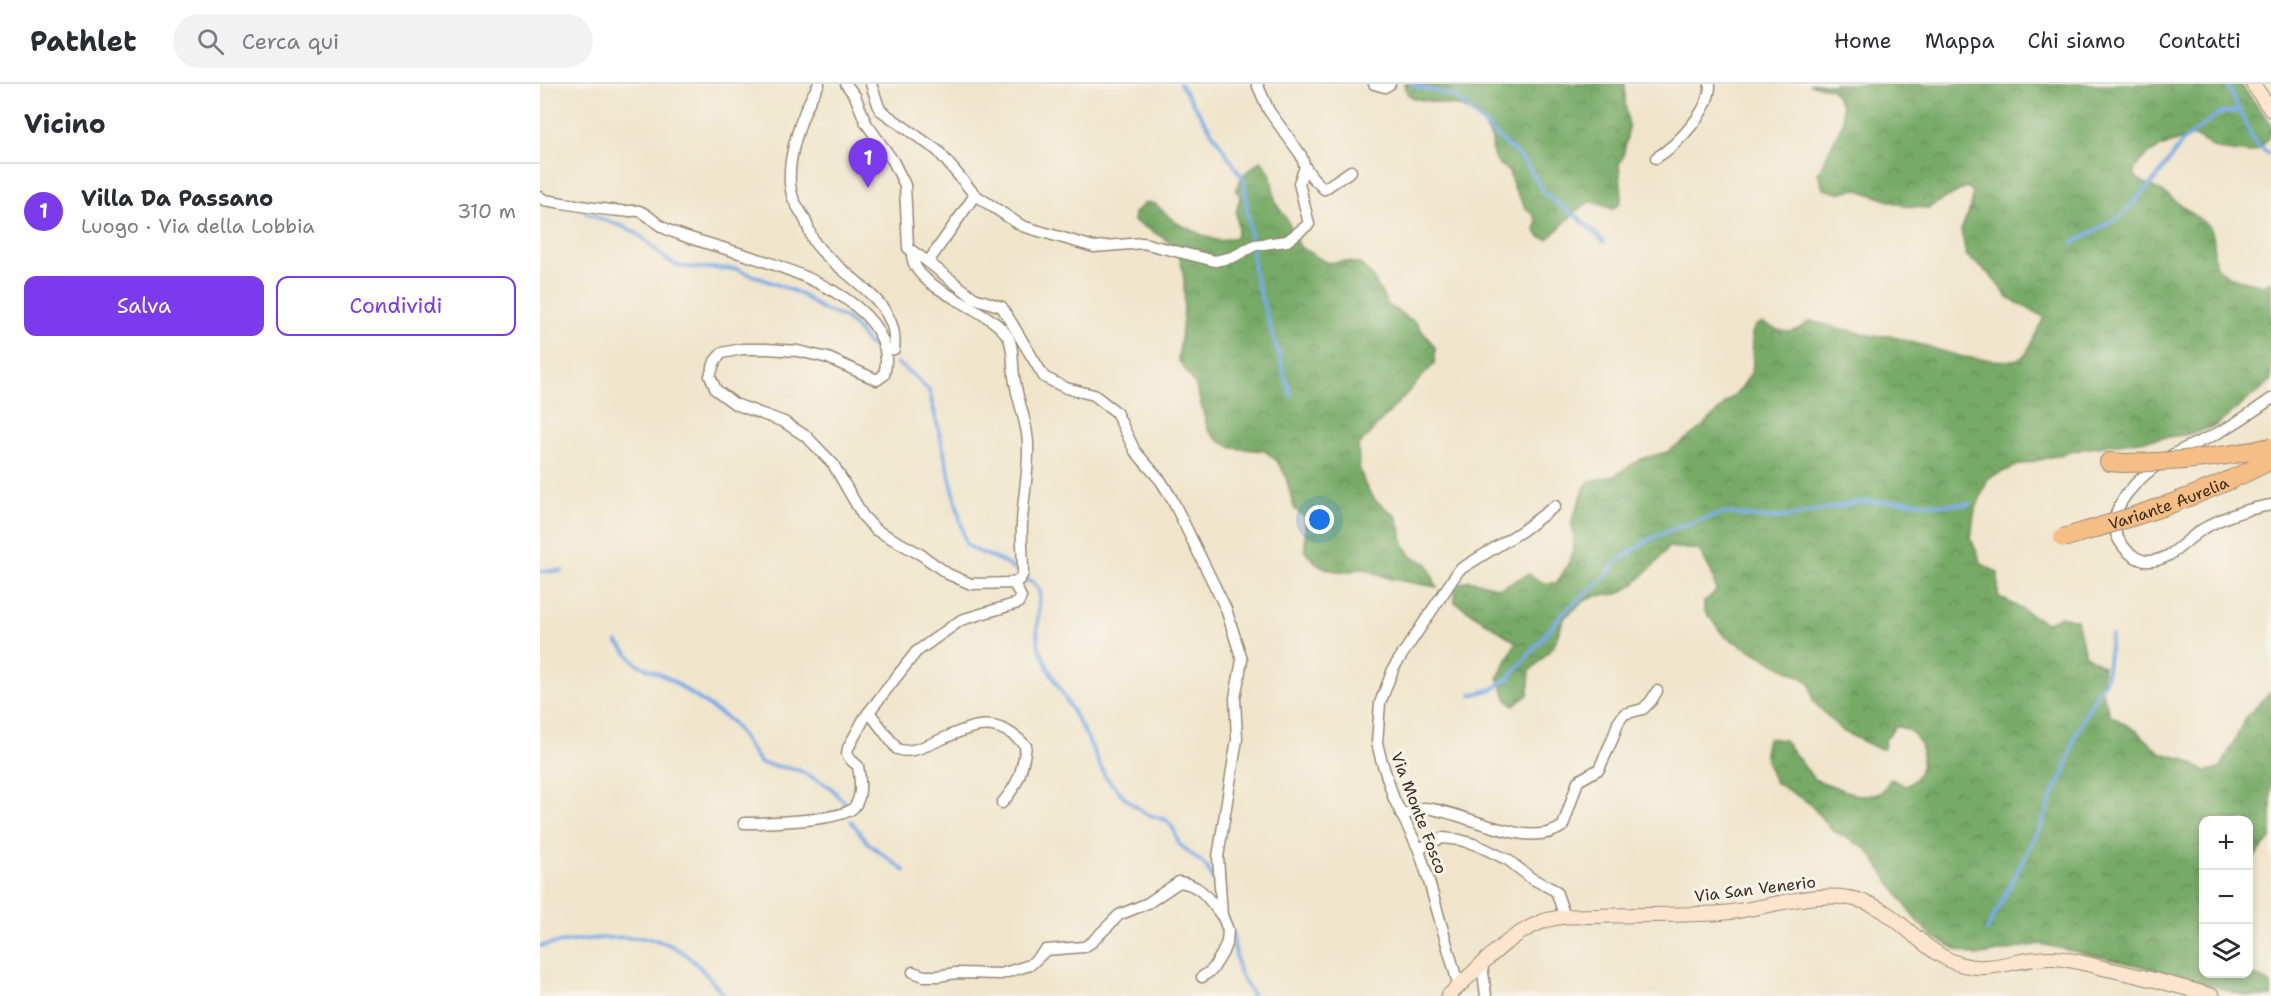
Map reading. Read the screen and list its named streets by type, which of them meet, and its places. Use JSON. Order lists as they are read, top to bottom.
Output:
{
  "streets": {
    "highway": ["Variante Aurelia"],
    "street": ["Via Monte Fosco", "Via San Venerio"]
  },
  "crossings": [
    ["Via Monte Fosco", "Via San Venerio"]
  ],
  "page": {
    "header": "Pathlet",
    "search": "Cerca qui",
    "nav": [
      "Home",
      "Mappa",
      "Chi siamo",
      "Contatti"
    ],
    "heading": "Vicino",
    "pins": "1",
    "list": [
      {
        "mark": "1",
        "name": "Villa Da Passano",
        "note": "Luogo · Via della Lobbia",
        "value": "310 m"
      }
    ],
    "buttons": ["Salva", "Condividi"],
    "map_buttons": ["+", "−"]
  }
}
